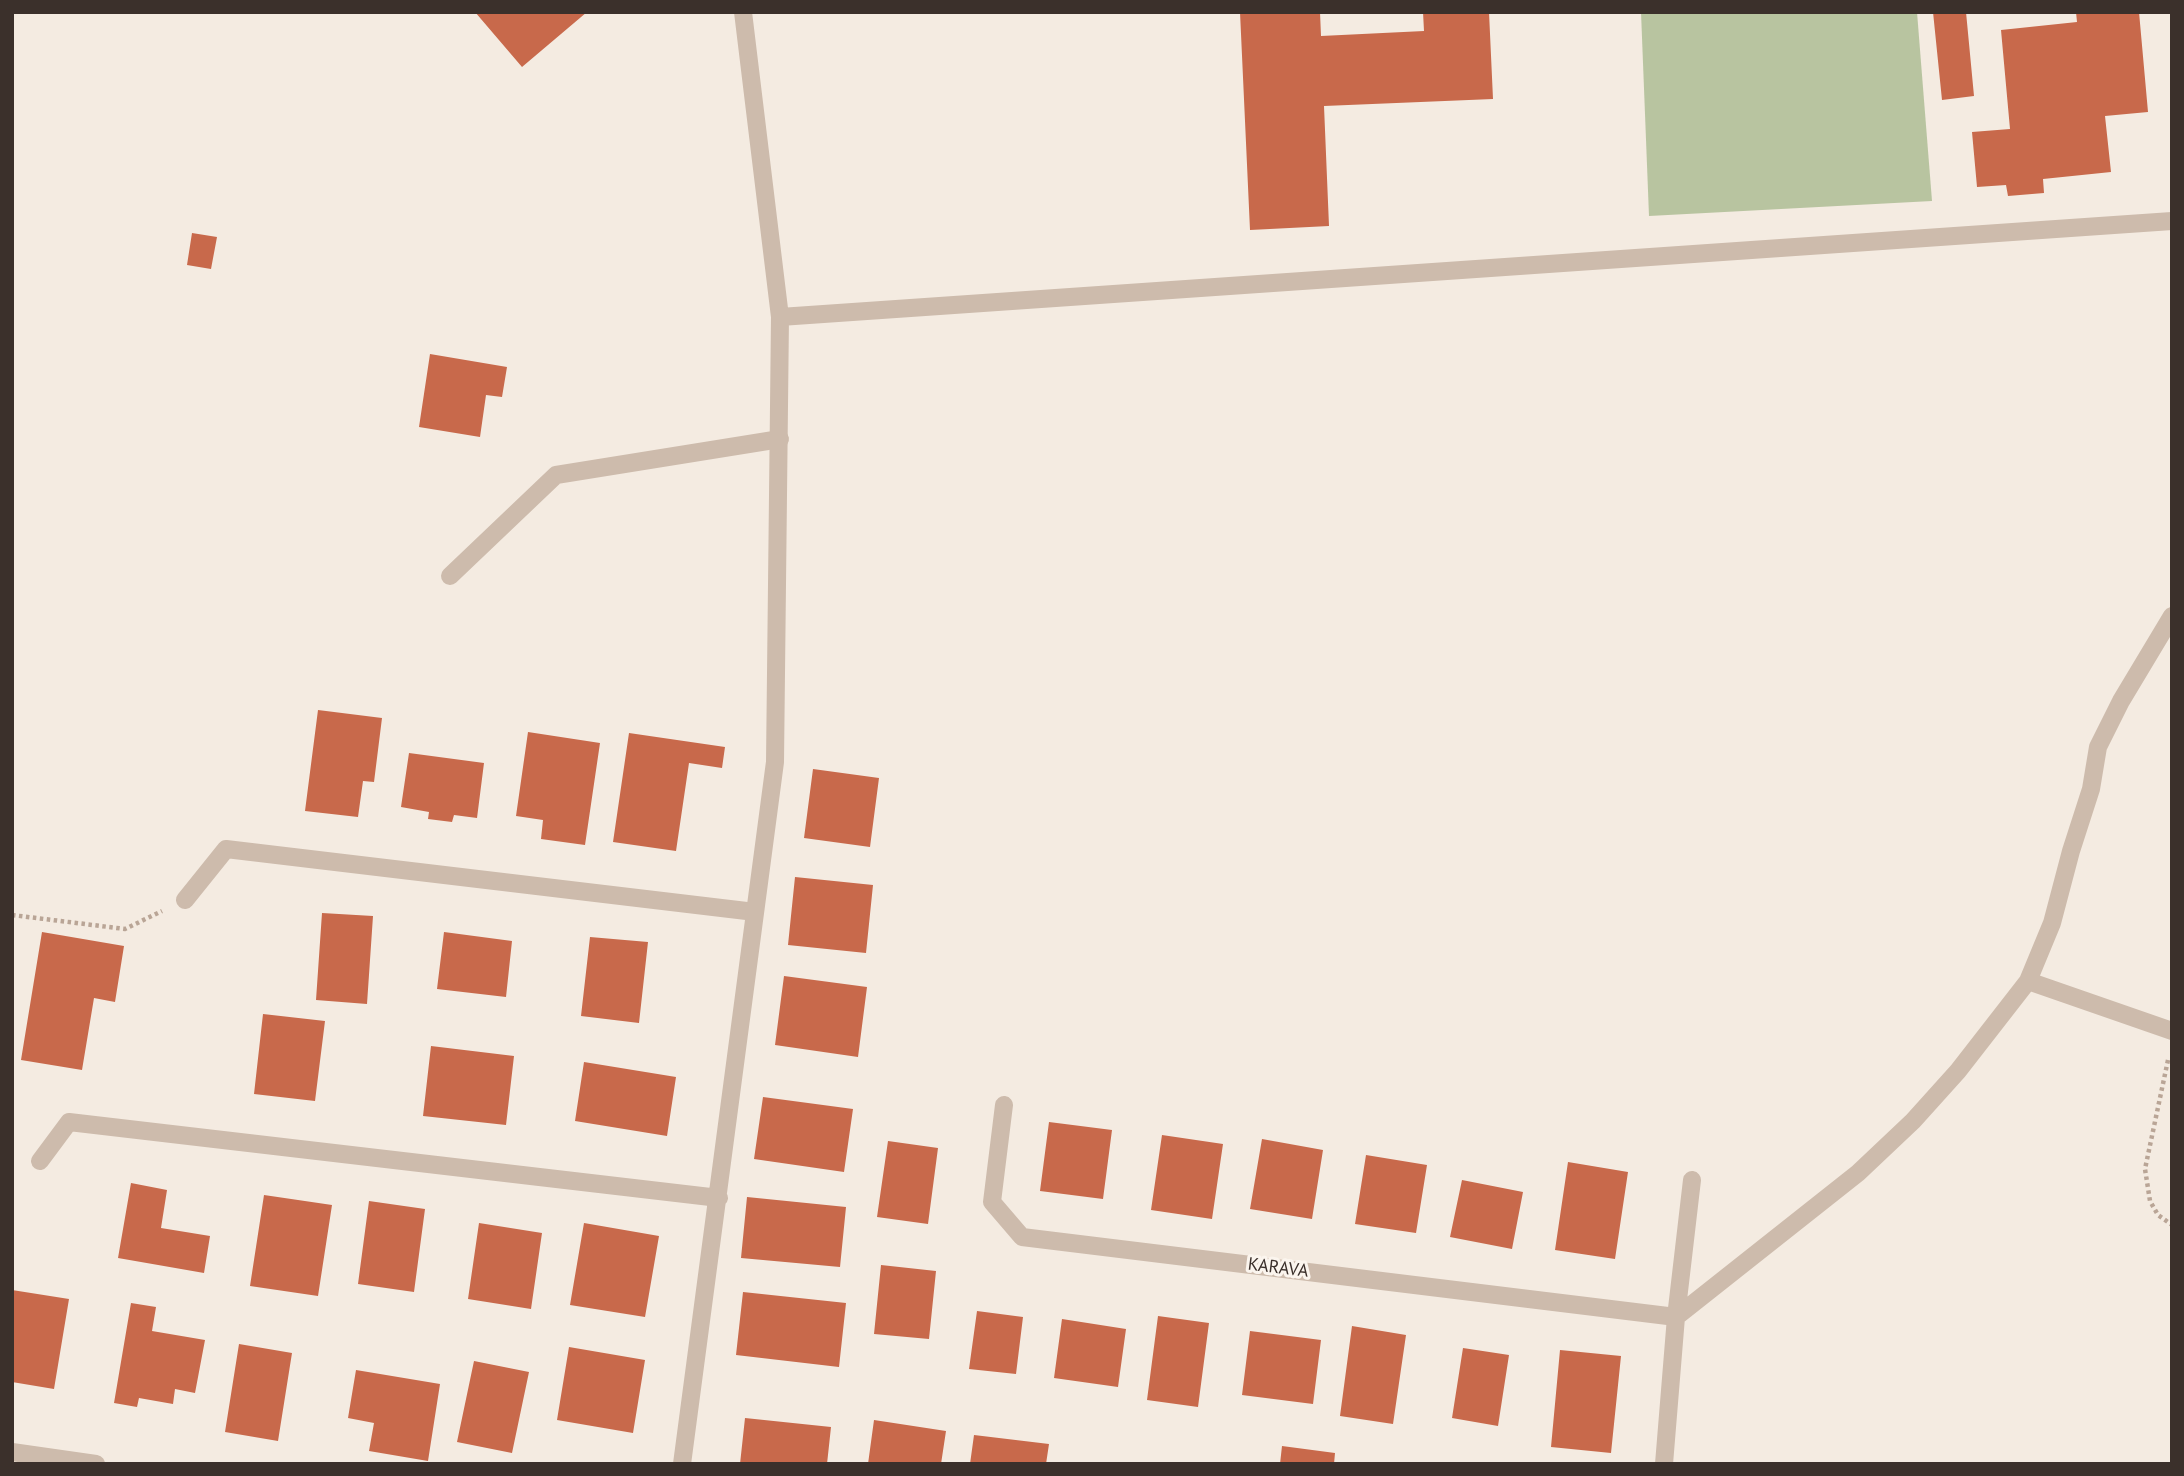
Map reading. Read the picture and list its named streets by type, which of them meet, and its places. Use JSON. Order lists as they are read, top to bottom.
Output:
{
  "streets": {
    "street": ["KARAVA"]
  }
}
